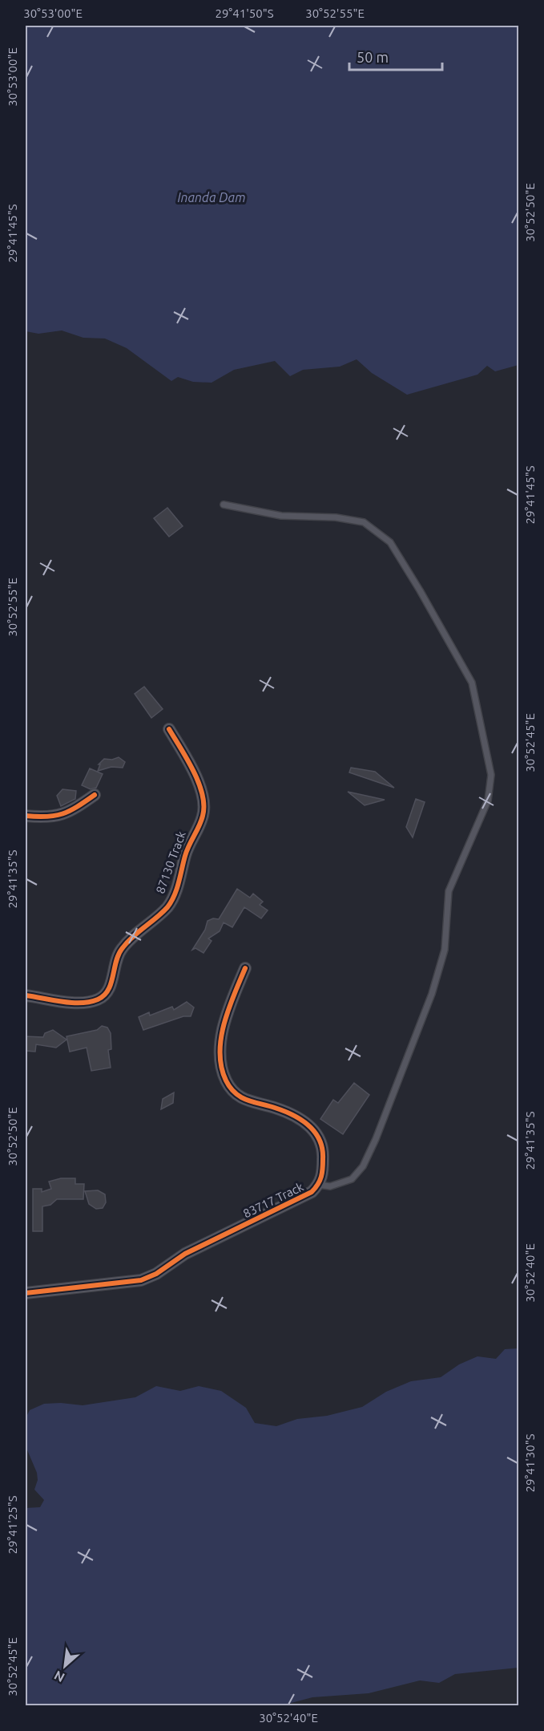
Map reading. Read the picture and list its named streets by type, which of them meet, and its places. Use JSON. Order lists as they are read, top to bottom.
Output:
{
  "streets": {
    "street": ["87130 Track", "83717 Track"]
  },
  "water": ["Inanda Dam"],
  "scale_bar": "50 m",
  "north": "bottom left",
  "coordinates": [
    "30°53'00\"E",
    "29°41'50\"S",
    "30°52'55\"E",
    "30°52'50\"E",
    "29°41'45\"S",
    "30°52'45\"E",
    "29°41'35\"S",
    "30°52'40\"E",
    "29°41'30\"S",
    "29°41'25\"S"
  ]
}
